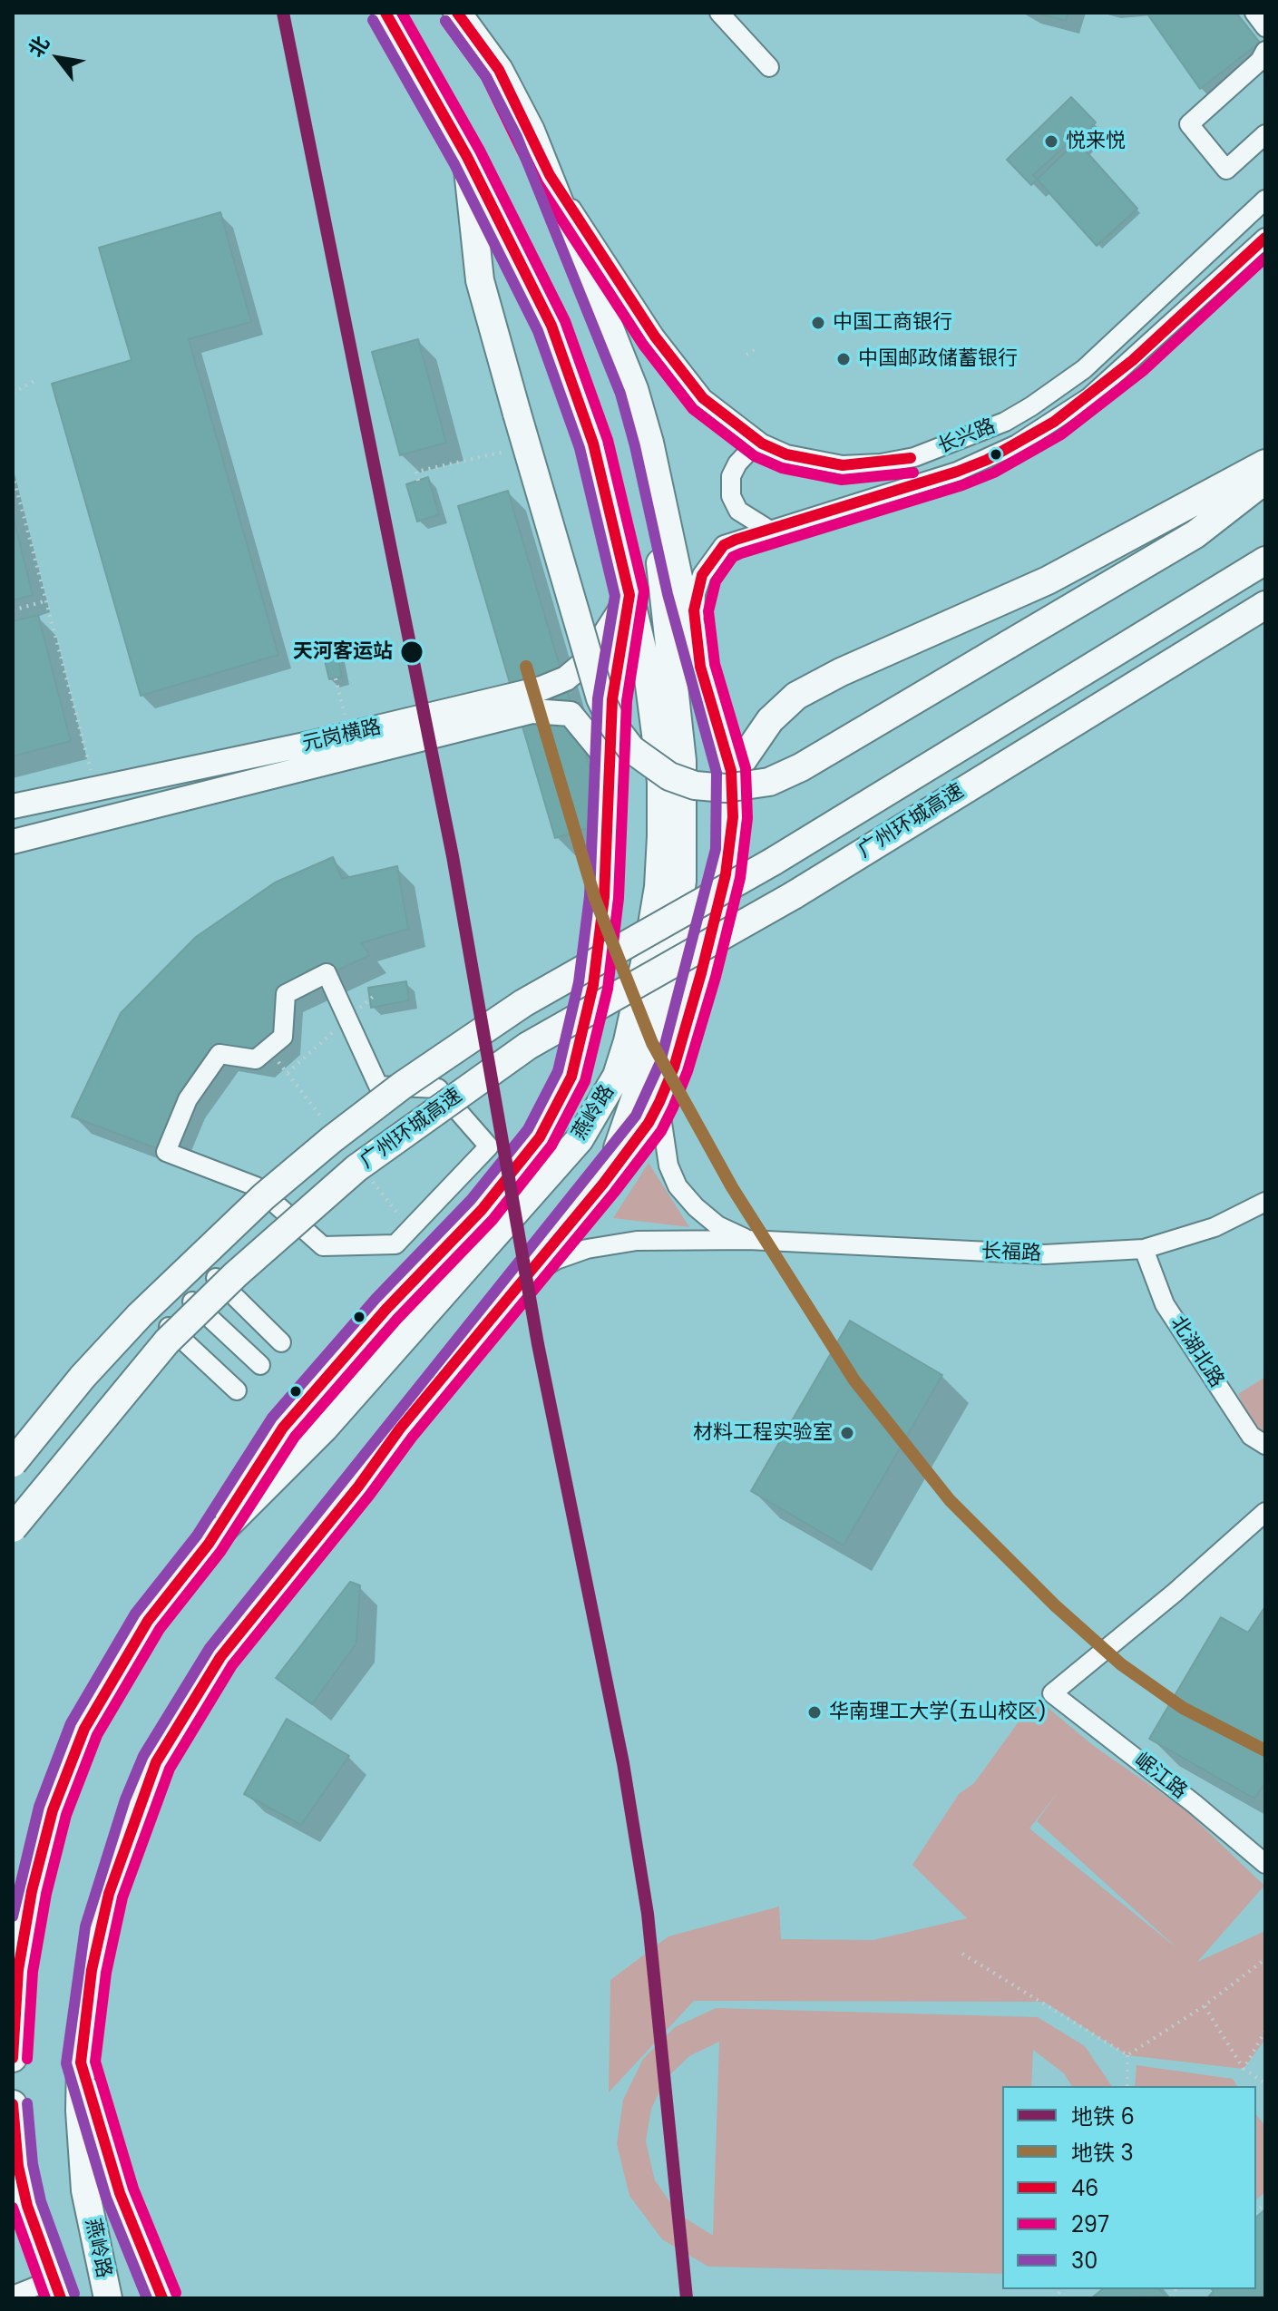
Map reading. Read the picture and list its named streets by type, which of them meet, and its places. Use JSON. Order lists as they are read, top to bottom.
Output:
{
  "streets": {
    "highway": ["广州环城高速", "燕岭路"],
    "main road": ["元岗横路"],
    "street": [
      "长兴路",
      "长福路",
      "北湖北路",
      "岷江路"
    ]
  },
  "crossings": [
    ["长兴路", "燕岭路"],
    ["元岗横路", "燕岭路"],
    ["燕岭路", "长福路"],
    ["长福路", "北湖北路"]
  ],
  "places": [
    "悦来悦",
    "中国工商银行",
    "中国邮政储蓄银行",
    "天河客运站",
    "材料工程实验室",
    "华南理工大学(五山校区)"
  ],
  "lines": [
    "metro line 6",
    "transit line 46",
    "transit line 297",
    "transit line 30",
    "metro line 3"
  ],
  "legend": [
    "地铁 6",
    "地铁 3",
    "46",
    "297",
    "30"
  ],
  "north": "top left"
}
